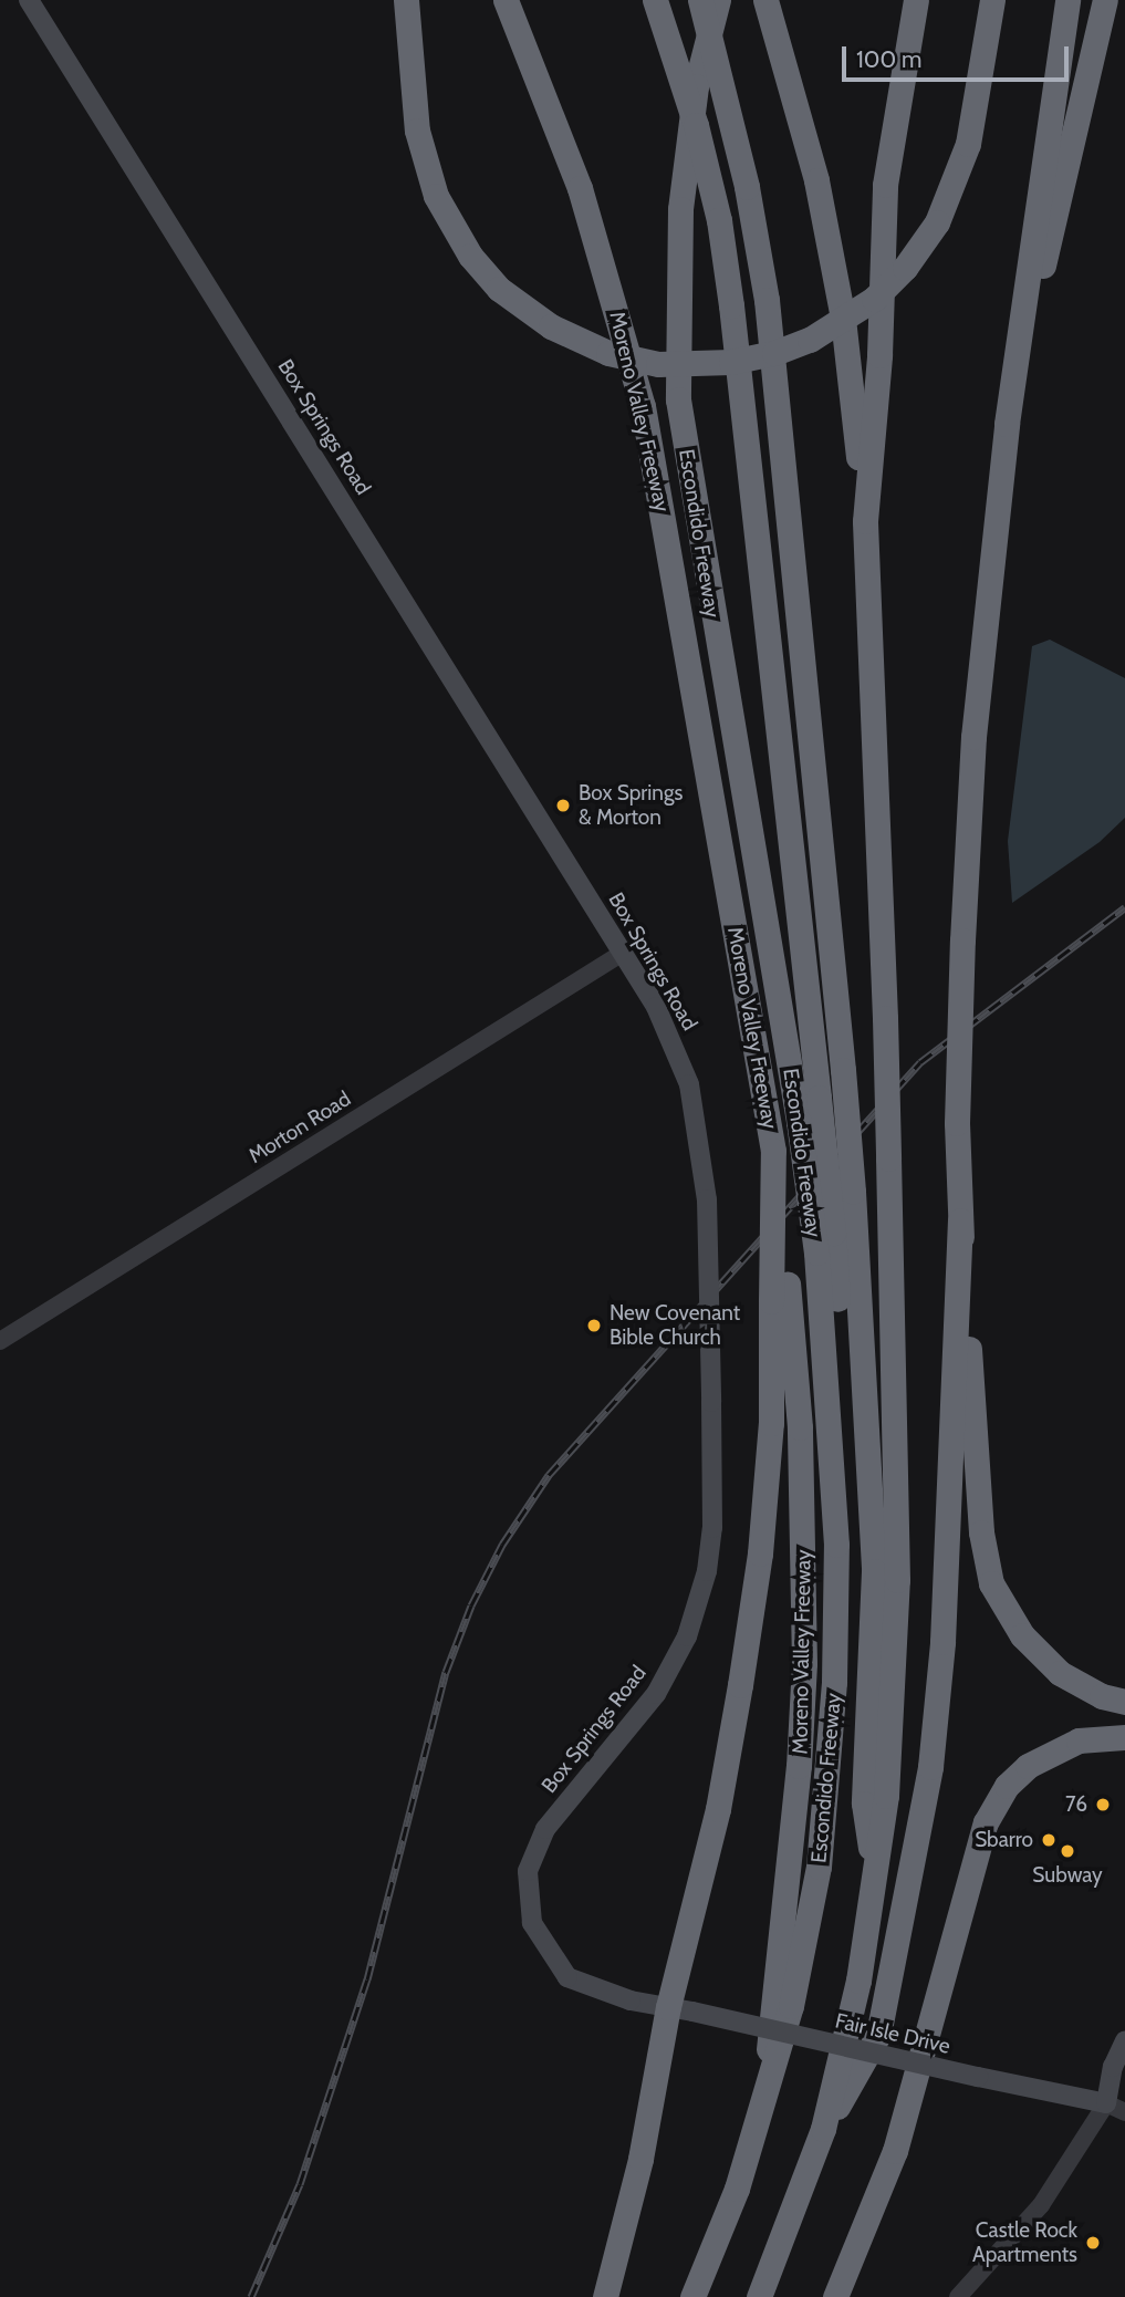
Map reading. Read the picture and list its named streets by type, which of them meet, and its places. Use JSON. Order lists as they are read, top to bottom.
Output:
{
  "streets": {
    "highway": ["Moreno Valley Freeway", "Escondido Freeway"],
    "main road": ["Box Springs Road", "Fair Isle Drive"],
    "street": ["Morton Road"]
  },
  "crossings": [
    ["Moreno Valley Freeway", "Escondido Freeway"],
    ["Box Springs Road", "Morton Road"],
    ["Box Springs Road", "Fair Isle Drive"]
  ],
  "places": [
    "Box Springs & Morton",
    "New Covenant Bible Church",
    "76",
    "Sbarro",
    "Subway",
    "Castle Rock Apartments"
  ],
  "scale_bar": "100 m"
}
